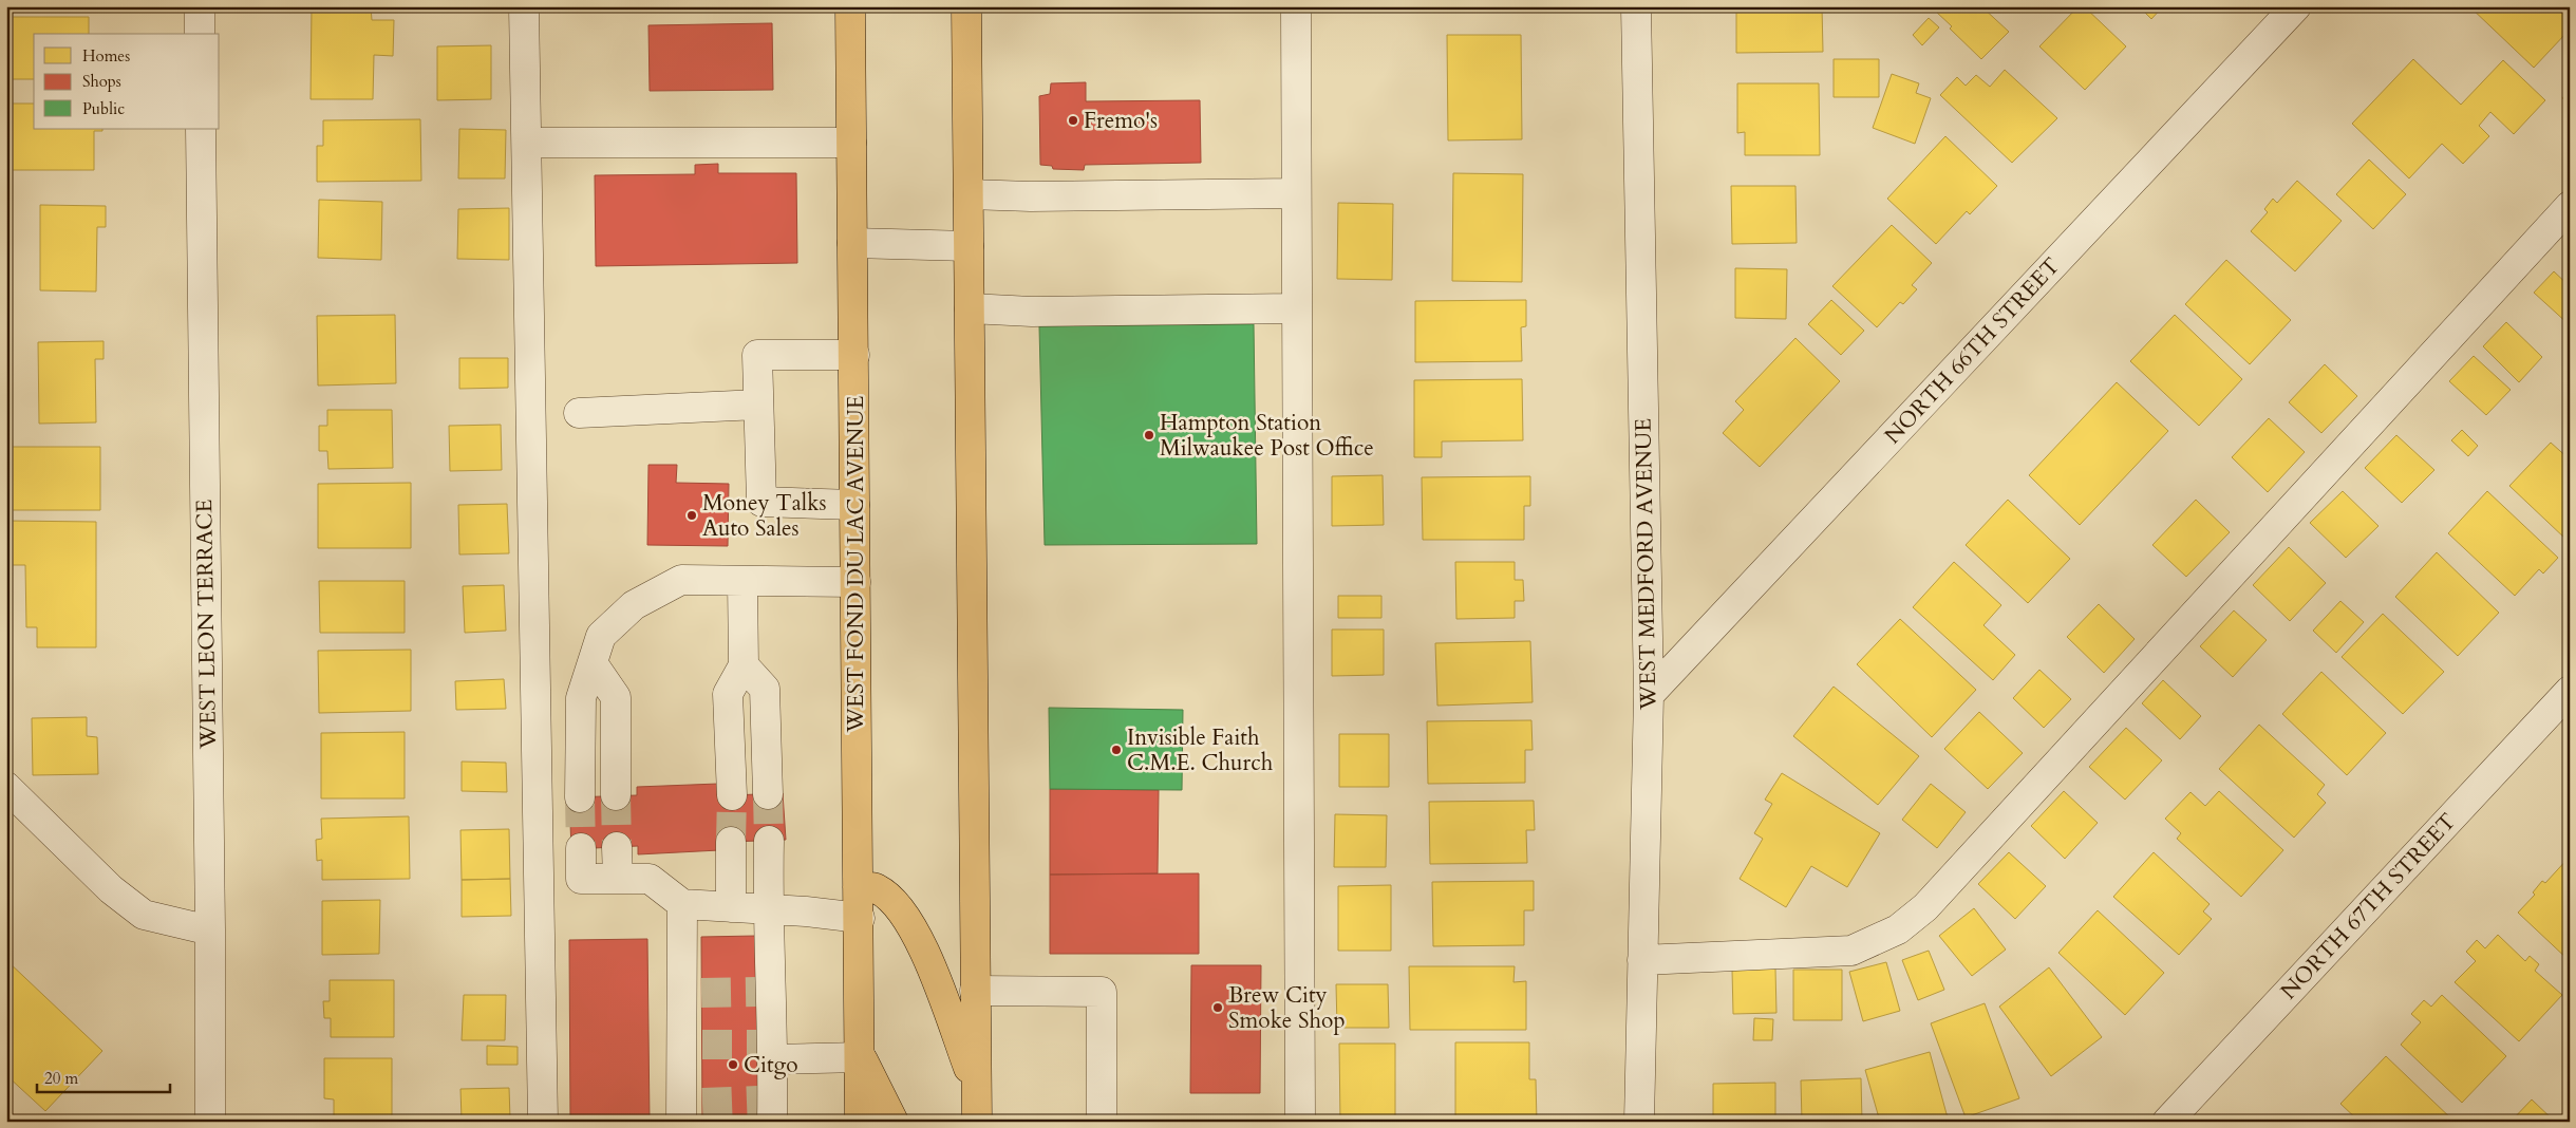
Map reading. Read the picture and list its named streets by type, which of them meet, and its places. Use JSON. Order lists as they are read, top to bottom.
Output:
{
  "streets": {
    "main road": ["WEST FOND DU LAC AVENUE"],
    "street": [
      "NORTH 66TH STREET",
      "WEST MEDFORD AVENUE",
      "WEST LEON TERRACE",
      "NORTH 67TH STREET"
    ]
  },
  "crossings": [
    ["NORTH 66TH STREET", "WEST MEDFORD AVENUE"]
  ],
  "places": [
    "Fremo's",
    "Hampton Station Milwaukee Post Office",
    "Money Talks Auto Sales",
    "Invisible Faith C.M.E. Church",
    "Brew City Smoke Shop",
    "Citgo"
  ],
  "legend": ["Homes", "Shops", "Public"],
  "scale_bar": "20 m"
}
